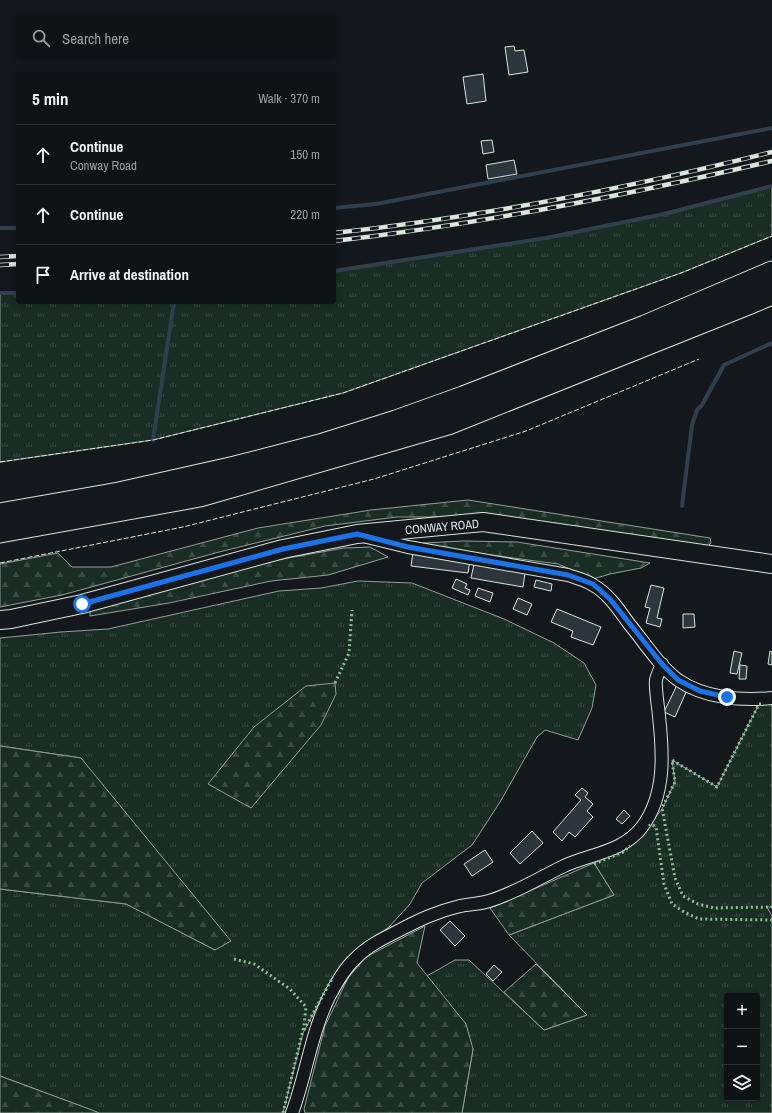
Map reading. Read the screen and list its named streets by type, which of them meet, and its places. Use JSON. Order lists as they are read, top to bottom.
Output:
{
  "streets": {
    "main road": ["CONWAY ROAD"]
  },
  "page": {
    "search": "Search here",
    "heading": ["5 min", "Walk · 370 m"],
    "list": [
      ["Continue", "Conway Road", "150 m"],
      ["Continue", "220 m"],
      "Arrive at destination"
    ],
    "map_buttons": ["+", "−"]
  }
}
